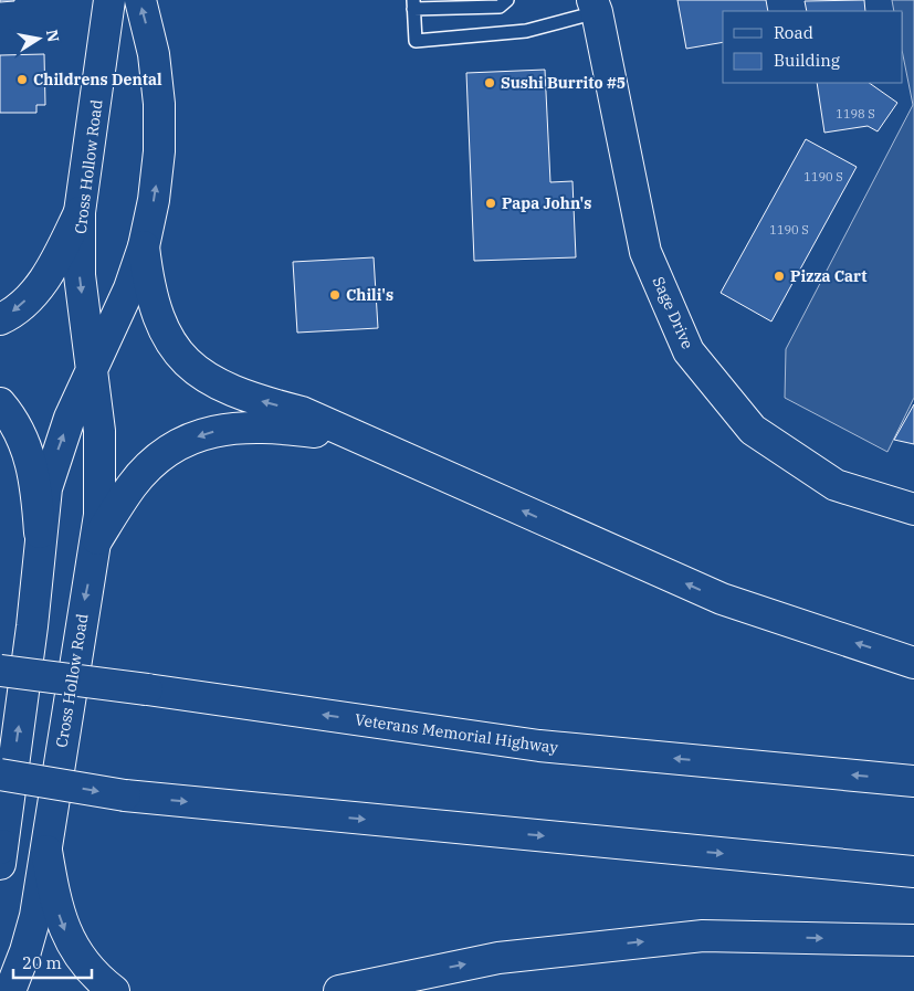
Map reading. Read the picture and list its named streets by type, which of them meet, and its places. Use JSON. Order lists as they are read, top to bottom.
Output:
{
  "streets": {
    "main road": ["Cross Hollow Road", "Sage Drive", "Veterans Memorial Highway"]
  },
  "places": [
    "Childrens Dental",
    "Sushi Burrito #5",
    "Papa John's",
    "Pizza Cart",
    "Chili's"
  ],
  "house_numbers": ["1198 S", "1190 S", "1190 S"],
  "legend": ["Road", "Building"],
  "scale_bar": "20 m",
  "north": "right"
}
